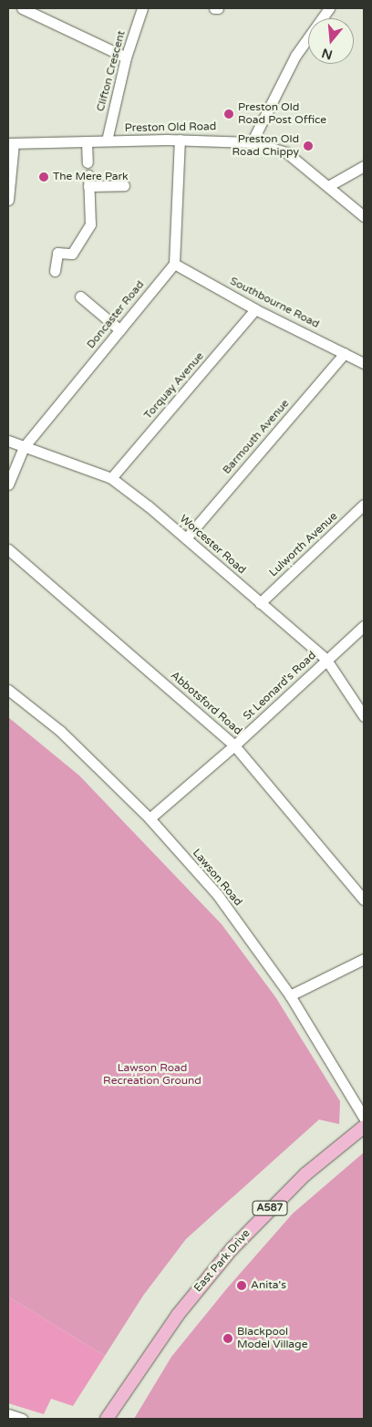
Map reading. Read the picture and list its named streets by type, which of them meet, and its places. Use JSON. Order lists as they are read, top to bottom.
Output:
{
  "streets": {
    "main road": ["A587", "East Park Drive"],
    "street": [
      "Clifton Crescent",
      "Preston Old Road",
      "Southbourne Road",
      "Doncaster Road",
      "Torquay Avenue",
      "Barmouth Avenue",
      "Worcester Road",
      "Lulworth Avenue",
      "St Leonard's Road",
      "Abbotsford Road",
      "Lawson Road"
    ]
  },
  "crossings": [
    ["Clifton Crescent", "Preston Old Road"],
    ["Southbourne Road", "Doncaster Road"],
    ["Southbourne Road", "Torquay Avenue"],
    ["Southbourne Road", "Barmouth Avenue"],
    ["Doncaster Road", "Worcester Road"],
    ["Torquay Avenue", "Worcester Road"],
    ["Barmouth Avenue", "Worcester Road"],
    ["Worcester Road", "Lulworth Avenue"],
    ["Worcester Road", "St Leonard's Road"],
    ["St Leonard's Road", "Abbotsford Road"],
    ["St Leonard's Road", "Lawson Road"]
  ],
  "parks": ["Lawson Road Recreation Ground"],
  "places": [
    "Preston Old Road Post Office",
    "Preston Old Road Chippy",
    "The Mere Park",
    "Anita's",
    "Blackpool Model Village"
  ],
  "north": "bottom"
}
